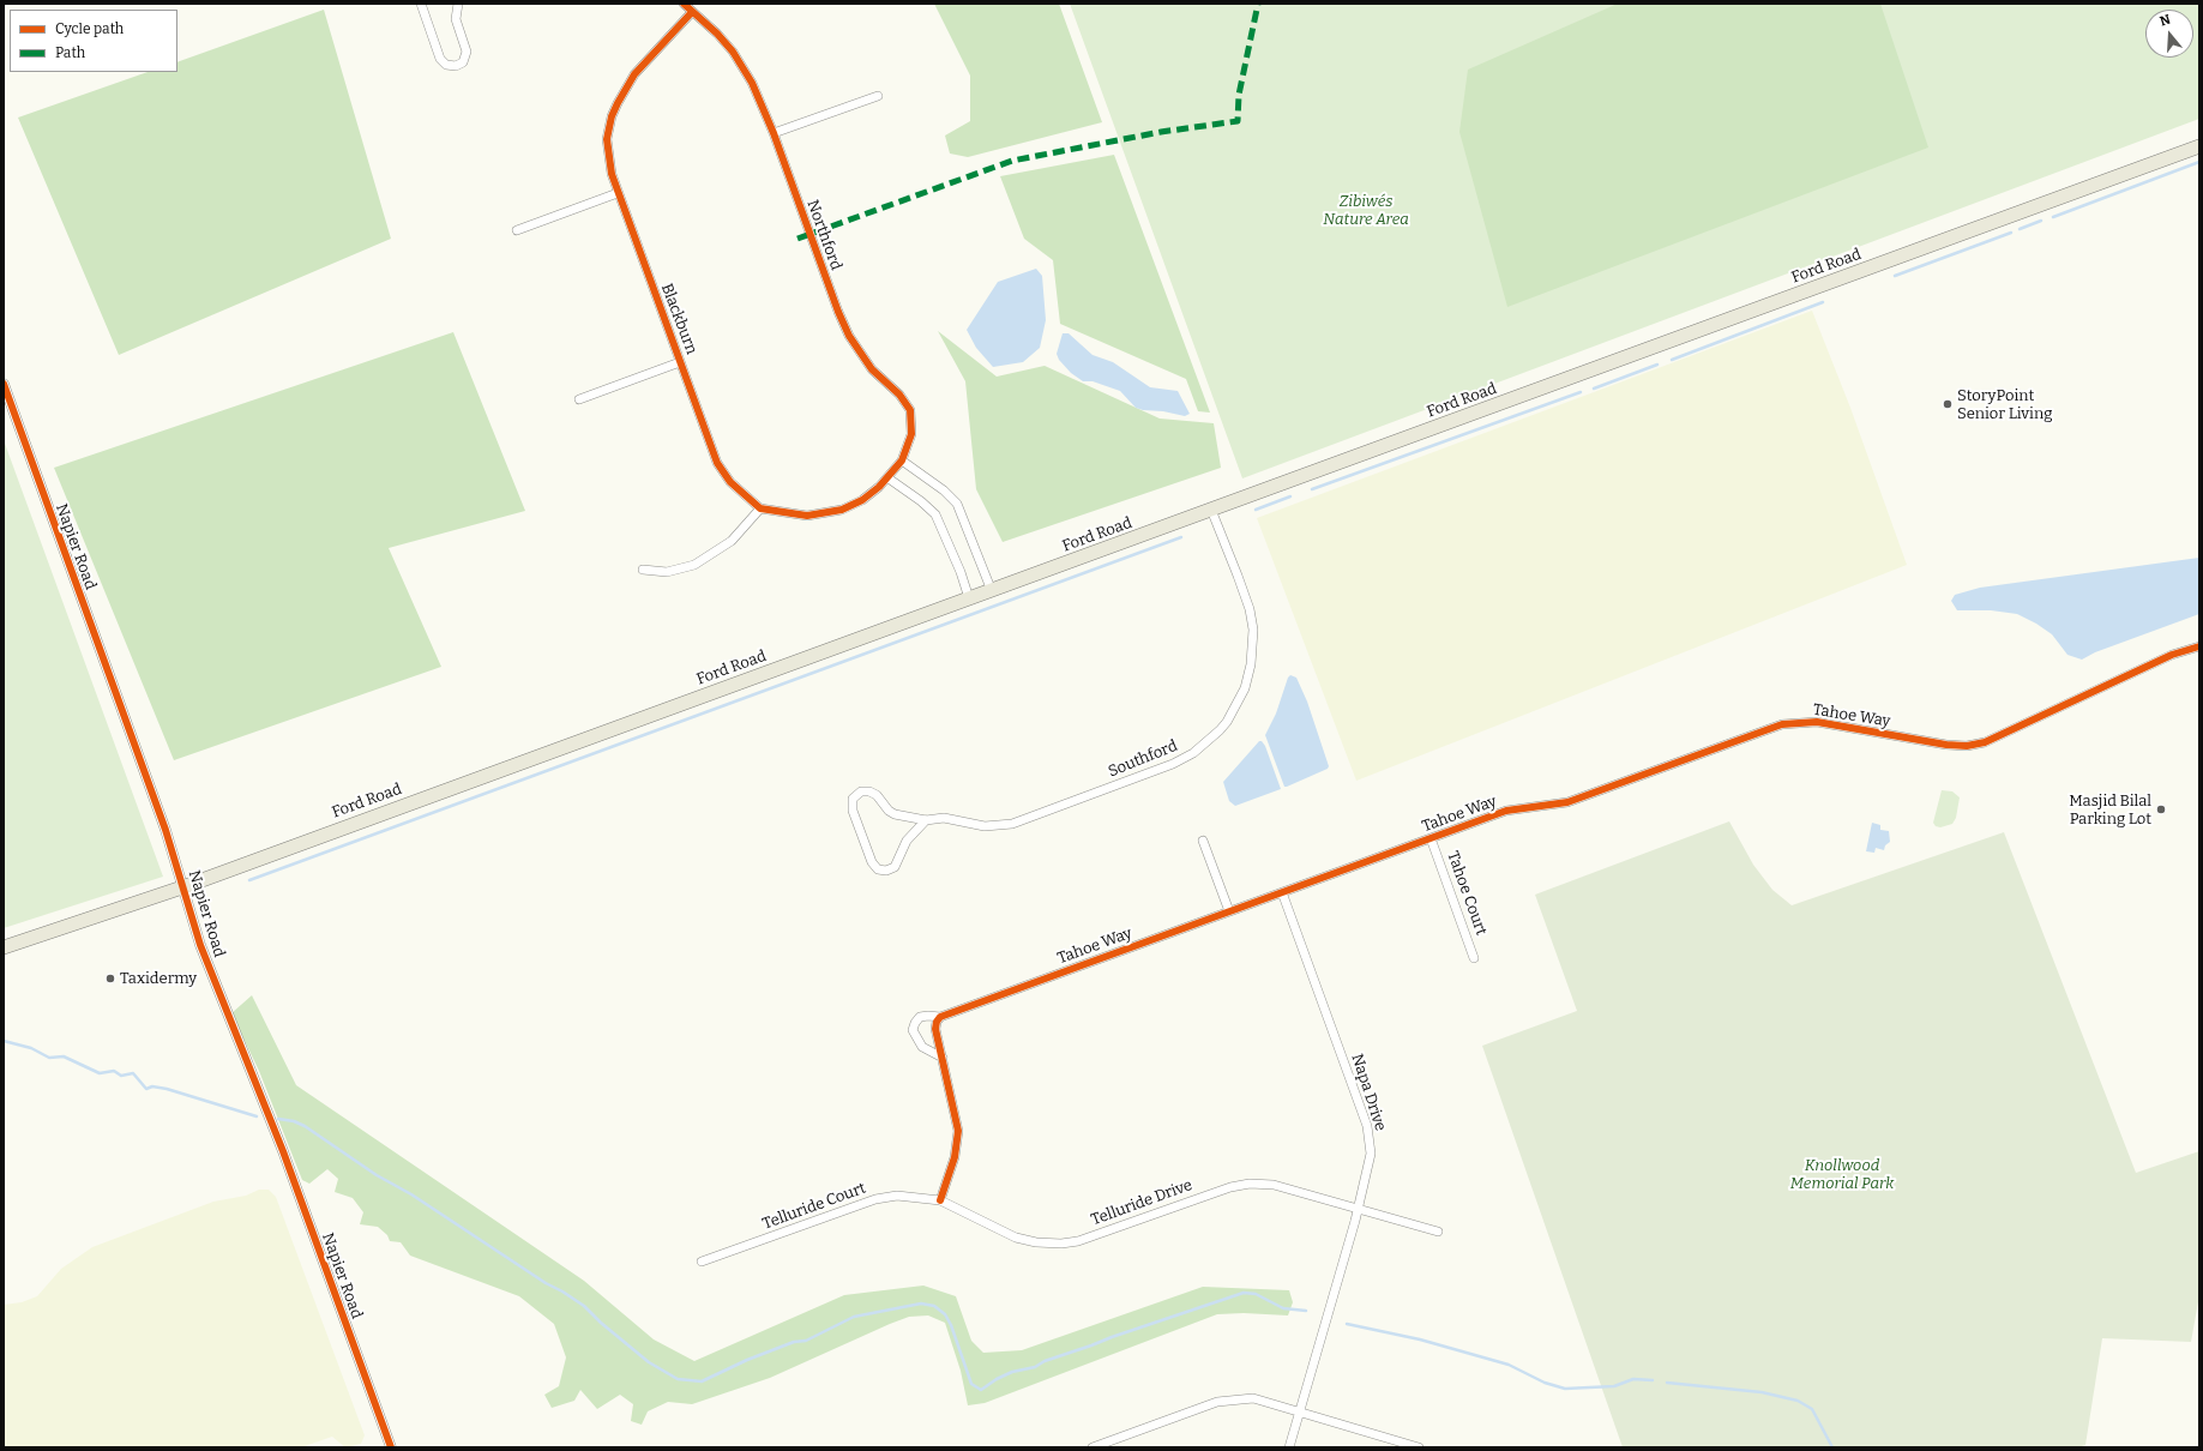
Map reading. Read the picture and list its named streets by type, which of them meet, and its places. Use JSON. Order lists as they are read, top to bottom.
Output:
{
  "streets": {
    "main road": ["Ford Road"],
    "street": [
      "Northford",
      "Blackburn",
      "Napier Road",
      "Tahoe Way",
      "Southford",
      "Tahoe Court",
      "Napa Drive",
      "Telluride Drive",
      "Telluride Court"
    ]
  },
  "crossings": [
    ["Northford", "Blackburn"],
    ["Ford Road", "Napier Road"],
    ["Ford Road", "Southford"],
    ["Tahoe Way", "Tahoe Court"],
    ["Tahoe Way", "Napa Drive"],
    ["Napa Drive", "Telluride Drive"],
    ["Telluride Drive", "Telluride Court"]
  ],
  "parks": ["Zibiwés Nature Area", "Knollwood Memorial Park"],
  "places": ["StoryPoint Senior Living", "Masjid Bilal Parking Lot", "Taxidermy"],
  "legend": ["Cycle path", "Path"],
  "north": "top"
}
